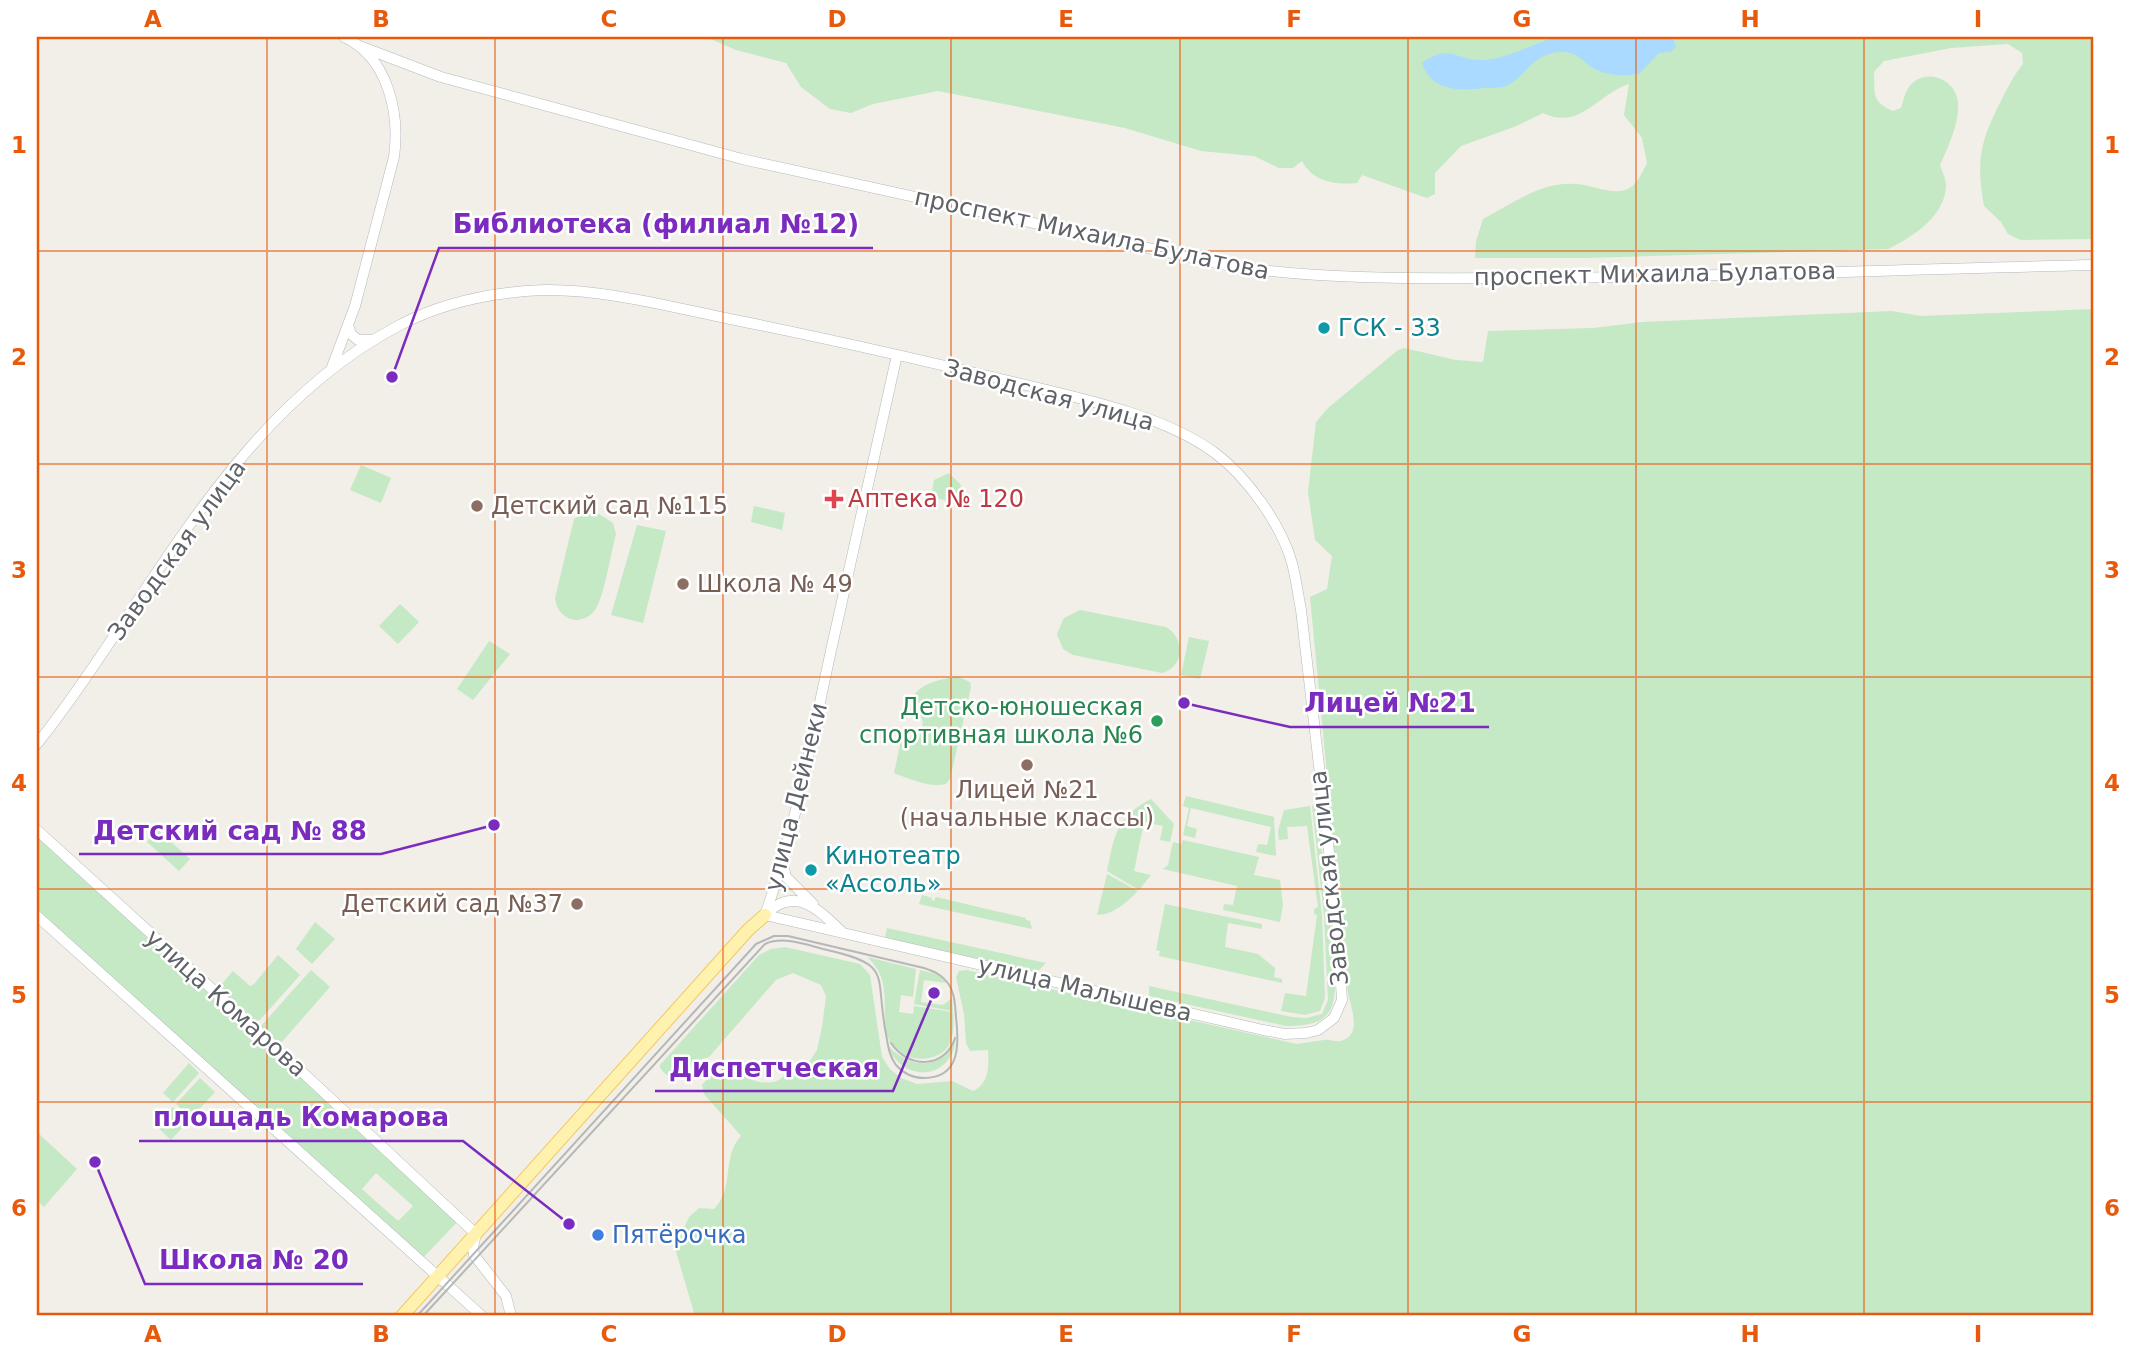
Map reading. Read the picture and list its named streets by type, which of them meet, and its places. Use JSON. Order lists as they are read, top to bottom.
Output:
{
  "streets": {
    "main road": ["улица Дейнеки"],
    "street": [
      "проспект Михаила Булатова",
      "Заводская улица",
      "улица Малышева",
      "улица Комарова"
    ]
  },
  "crossings": [
    ["проспект Михаила Булатова", "Заводская улица"],
    ["Заводская улица", "улица Дейнеки"],
    ["Заводская улица", "улица Малышева"],
    ["улица Дейнеки", "улица Малышева"],
    ["улица Дейнеки", "улица Комарова"]
  ],
  "places": {
    "other": [
      "ГСК - 33",
      "Библиотека (филиал №12)",
      "Детский сад №115",
      "Школа № 49",
      "Лицей №21",
      "Детско-юношеская спортивная школа №6",
      "Лицей №21 (начальные классы)",
      "Детский сад № 88",
      "Кинотеатр «Ассоль»",
      "Детский сад №37",
      "Диспетческая",
      "Школа № 20",
      "площадь Комарова",
      "Пятёрочка"
    ],
    "health": ["Аптека № 120"]
  },
  "grid": {
    "columns": [
      "A",
      "B",
      "C",
      "D",
      "E",
      "F",
      "G",
      "H",
      "I"
    ],
    "rows": [
      "1",
      "2",
      "3",
      "4",
      "5",
      "6"
    ]
  }
}
